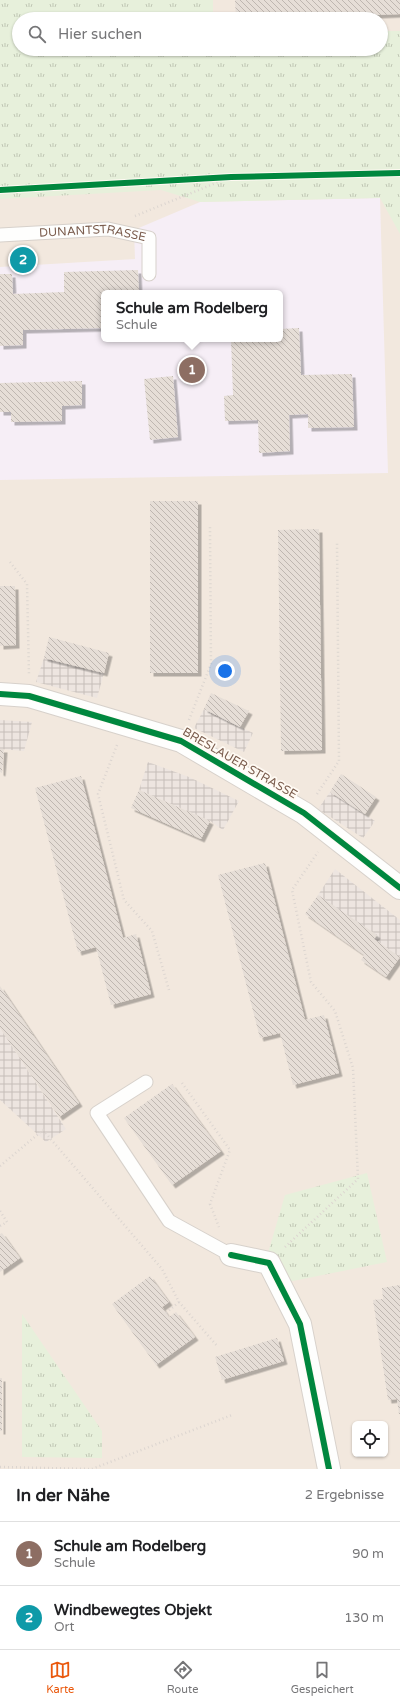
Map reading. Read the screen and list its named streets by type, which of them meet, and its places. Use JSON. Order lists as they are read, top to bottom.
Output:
{
  "streets": {
    "street": ["BRESLAUER STRASSE"],
    "lane": ["DUNANTSTRASSE"]
  },
  "page": {
    "search": "Hier suchen",
    "pins": ["2", "1"],
    "popup": ["Schule am Rodelberg", "Schule"],
    "heading": ["In der Nähe", "2 Ergebnisse"],
    "list": [
      {
        "mark": "1",
        "name": "Schule am Rodelberg",
        "note": "Schule",
        "value": "90 m"
      },
      {
        "mark": "2",
        "name": "Windbewegtes Objekt",
        "note": "Ort",
        "value": "130 m"
      }
    ],
    "nav": ["Karte", "Route", "Gespeichert"]
  }
}
